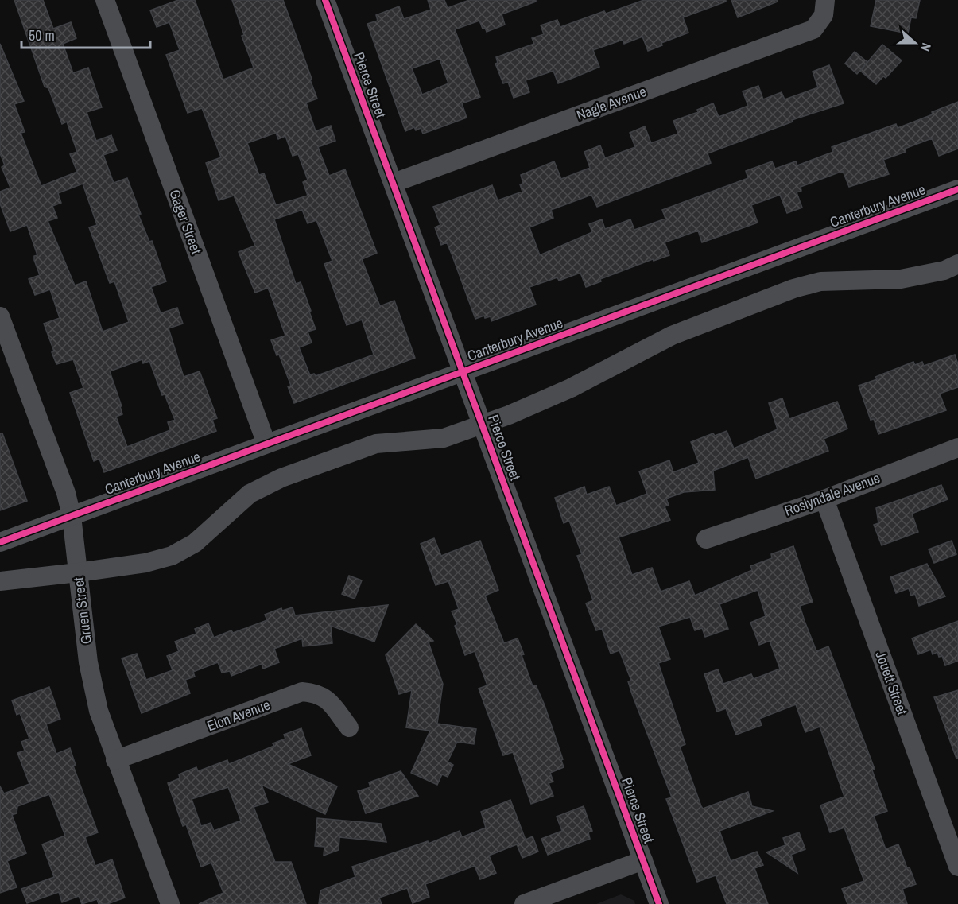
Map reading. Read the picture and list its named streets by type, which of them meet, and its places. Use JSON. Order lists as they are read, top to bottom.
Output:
{
  "streets": {
    "street": [
      "Pierce Street",
      "Nagle Avenue",
      "Canterbury Avenue",
      "Gager Street",
      "Roslyndale Avenue",
      "Gruen Street",
      "Jouett Street",
      "Elon Avenue"
    ]
  },
  "crossings": [
    ["Pierce Street", "Nagle Avenue"],
    ["Pierce Street", "Canterbury Avenue"],
    ["Canterbury Avenue", "Gager Street"],
    ["Canterbury Avenue", "Gruen Street"],
    ["Roslyndale Avenue", "Jouett Street"],
    ["Gruen Street", "Elon Avenue"]
  ],
  "scale_bar": "50 m",
  "north": "right"
}
